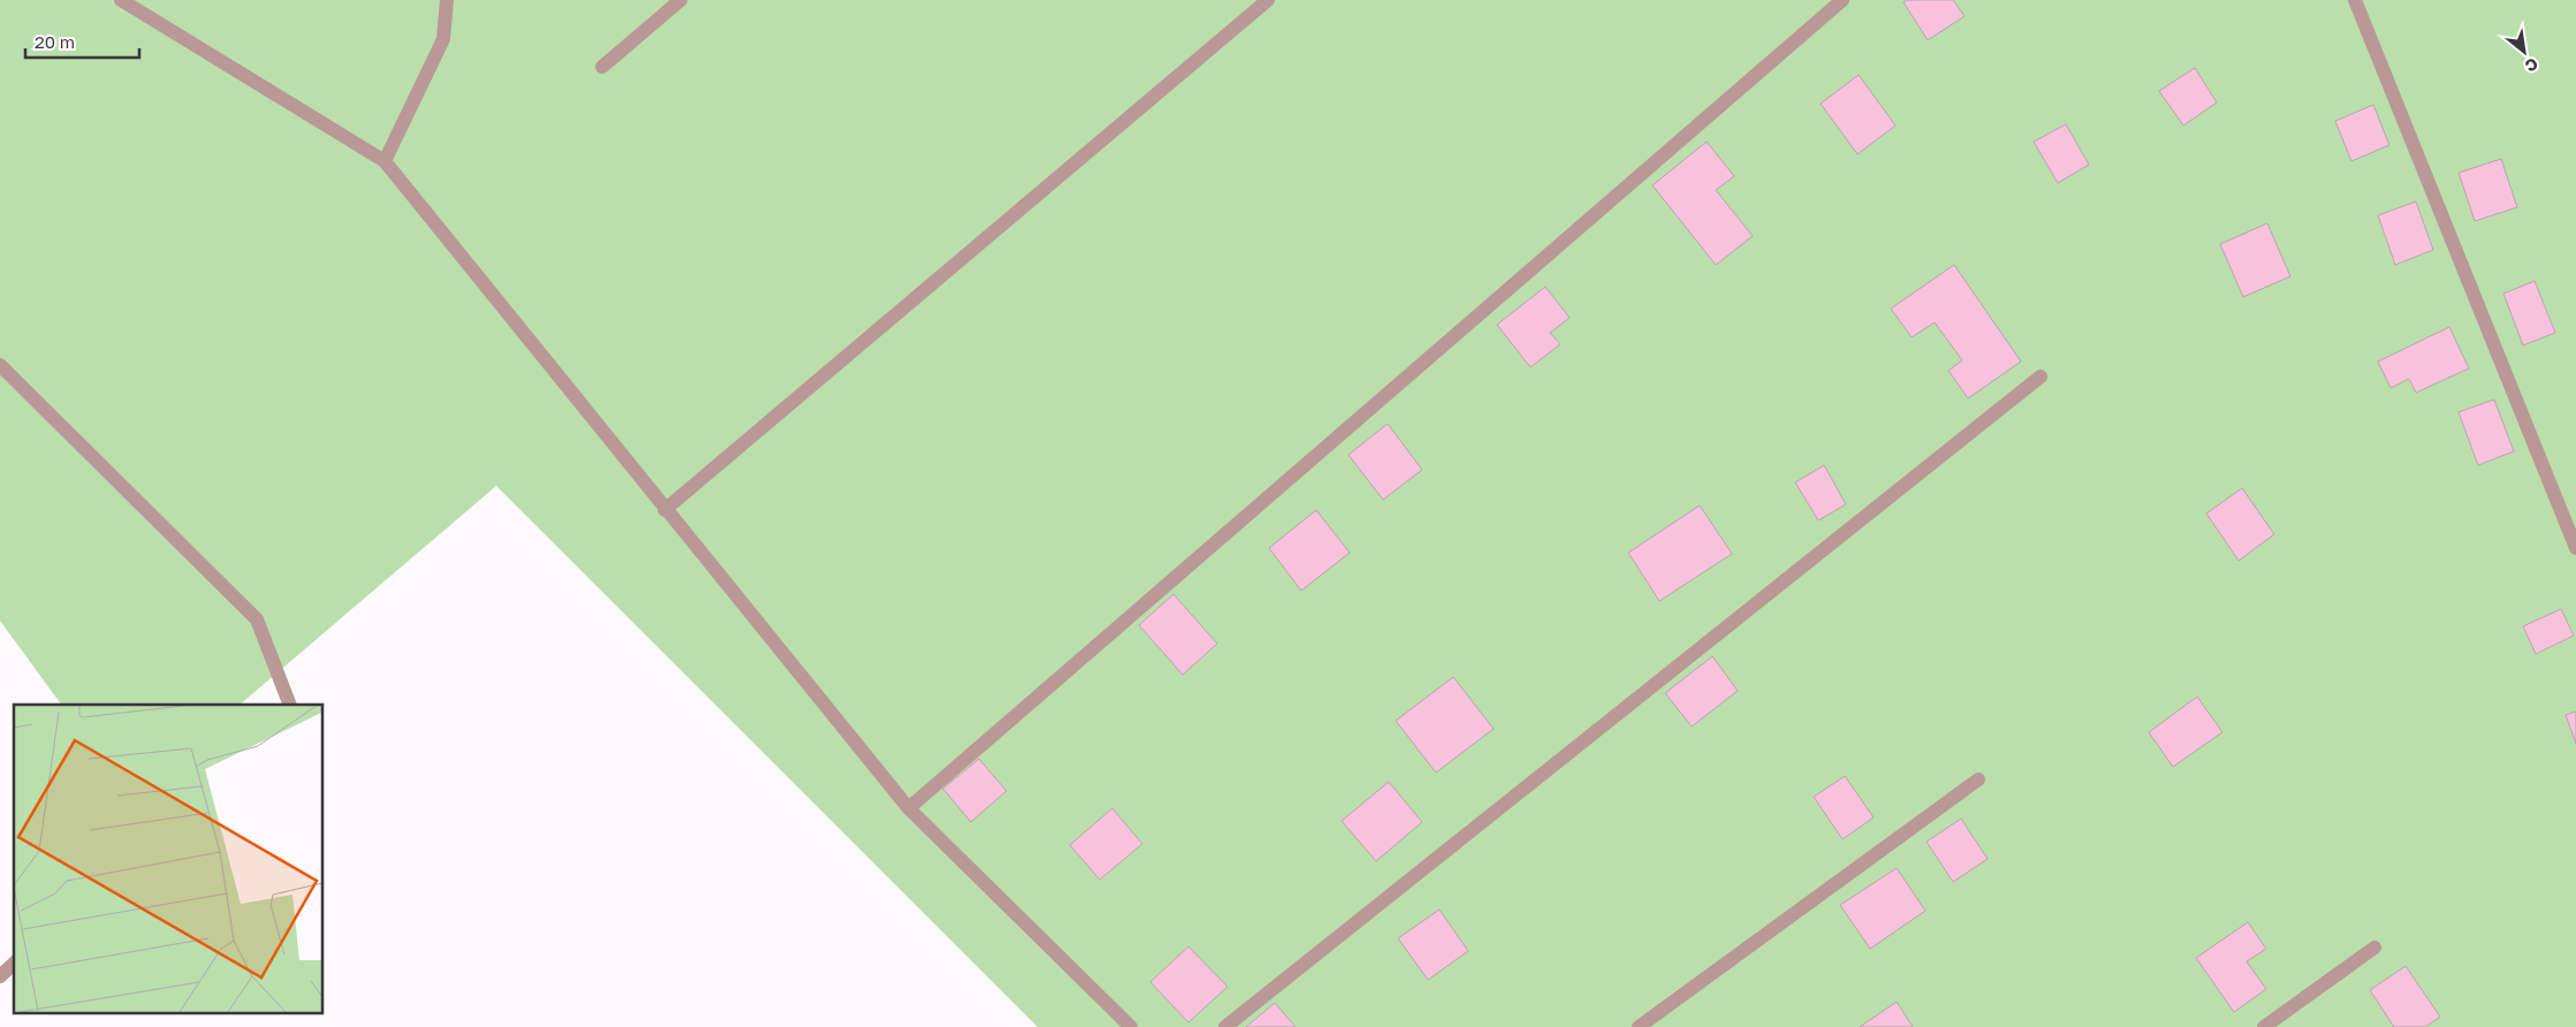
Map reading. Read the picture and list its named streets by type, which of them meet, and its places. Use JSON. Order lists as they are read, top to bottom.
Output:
{
  "scale_bar": "20 m",
  "north": "bottom right"
}
